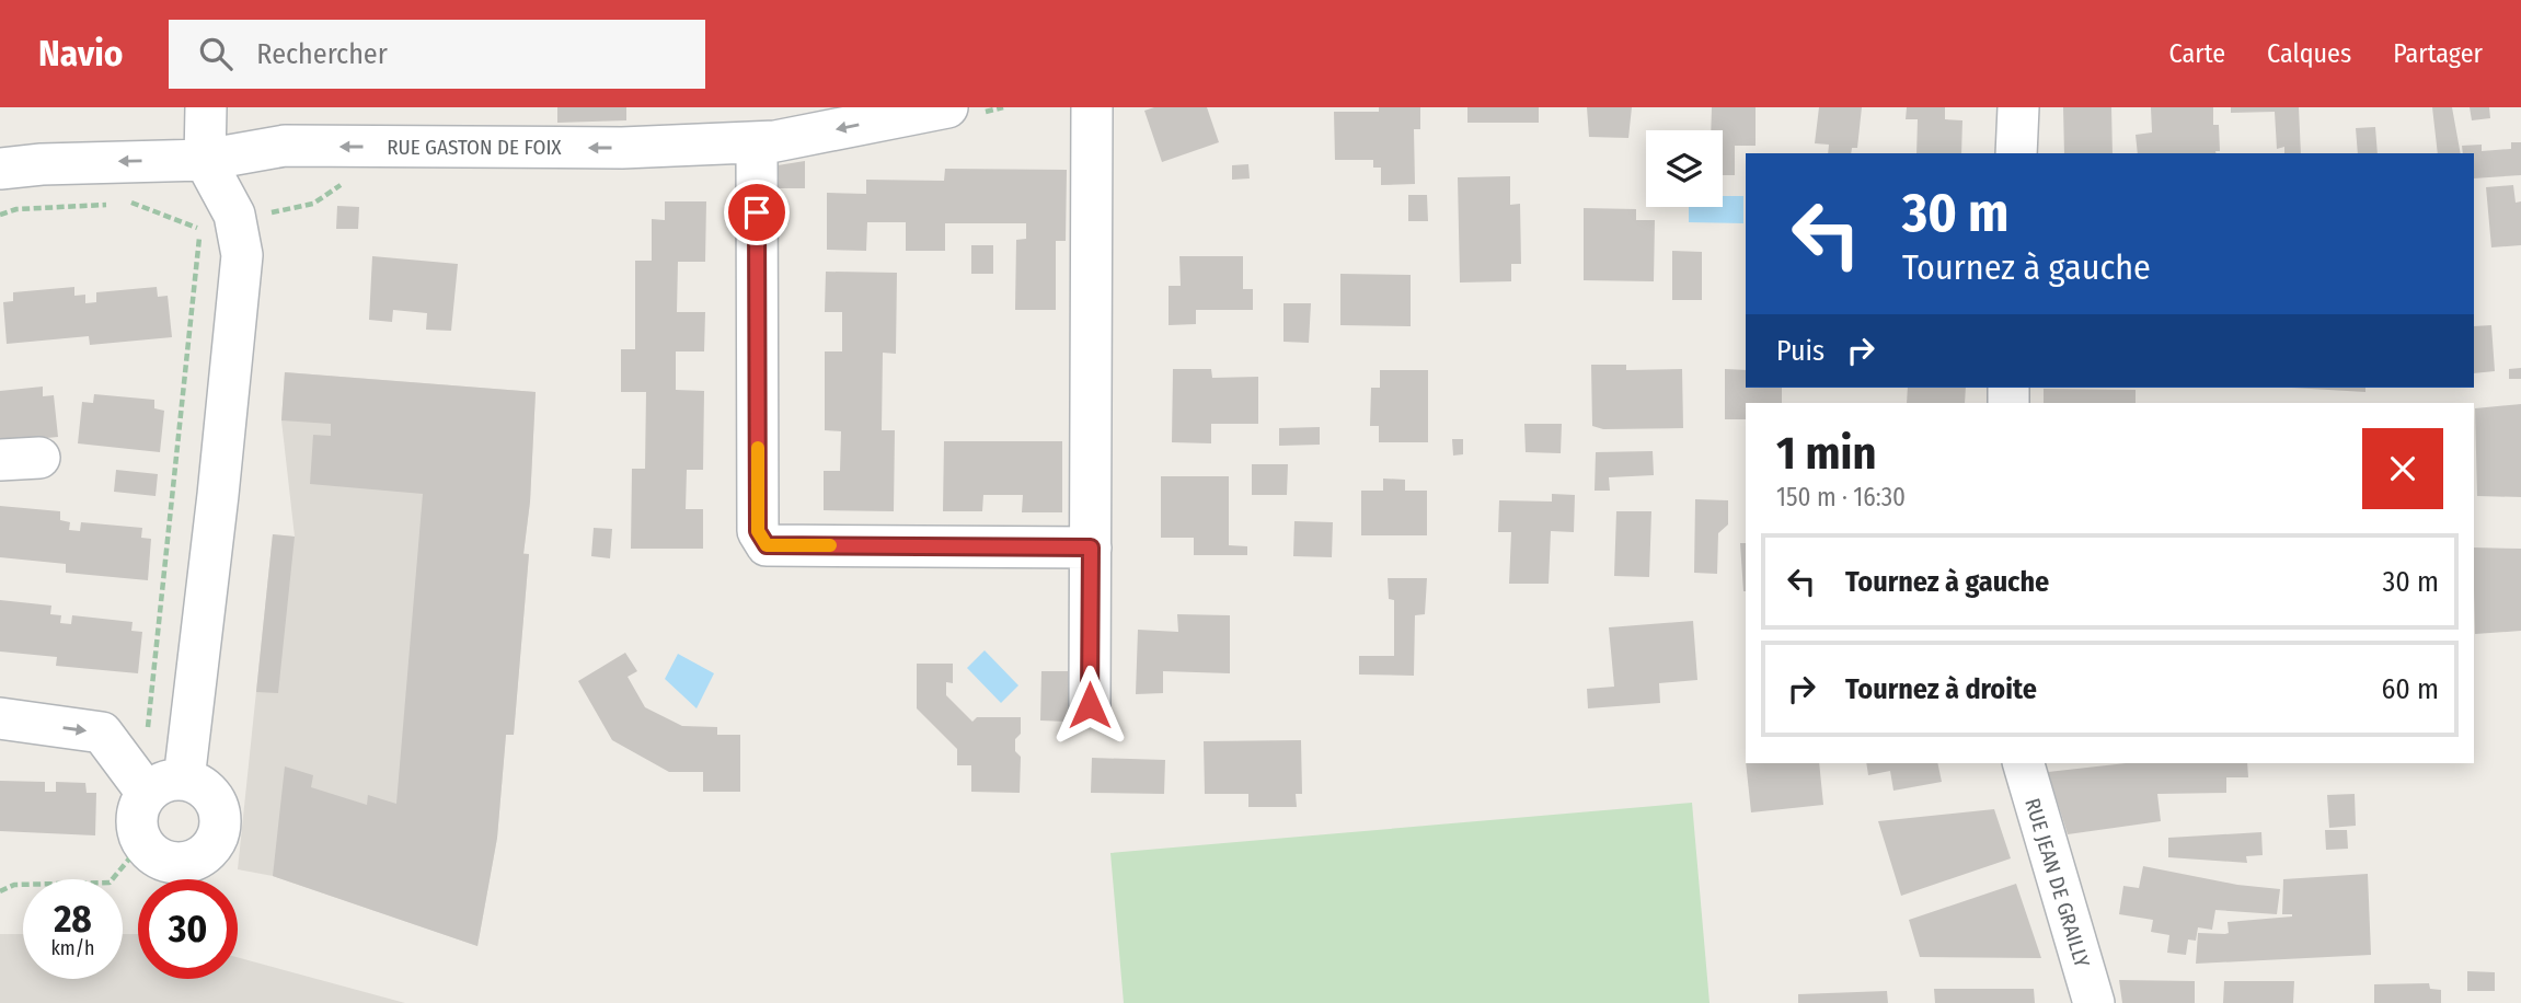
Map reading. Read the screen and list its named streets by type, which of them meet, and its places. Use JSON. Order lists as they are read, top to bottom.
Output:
{
  "streets": {
    "street": ["RUE GASTON DE FOIX", "RUE JEAN DE GRAILLY"]
  },
  "one_way": ["RUE GASTON DE FOIX"],
  "page": {
    "header": "Navio",
    "search": "Rechercher",
    "nav": ["Carte", "Calques", "Partager"],
    "turn": ["30 m", "Tournez à gauche"],
    "then": "Puis",
    "heading": ["1 min", "150 m · 16:30"],
    "list": [
      {
        "name": "Tournez à gauche",
        "value": "30 m"
      },
      {
        "name": "Tournez à droite",
        "value": "60 m"
      }
    ],
    "speed": "28 km/h",
    "limit": "30"
  }
}
